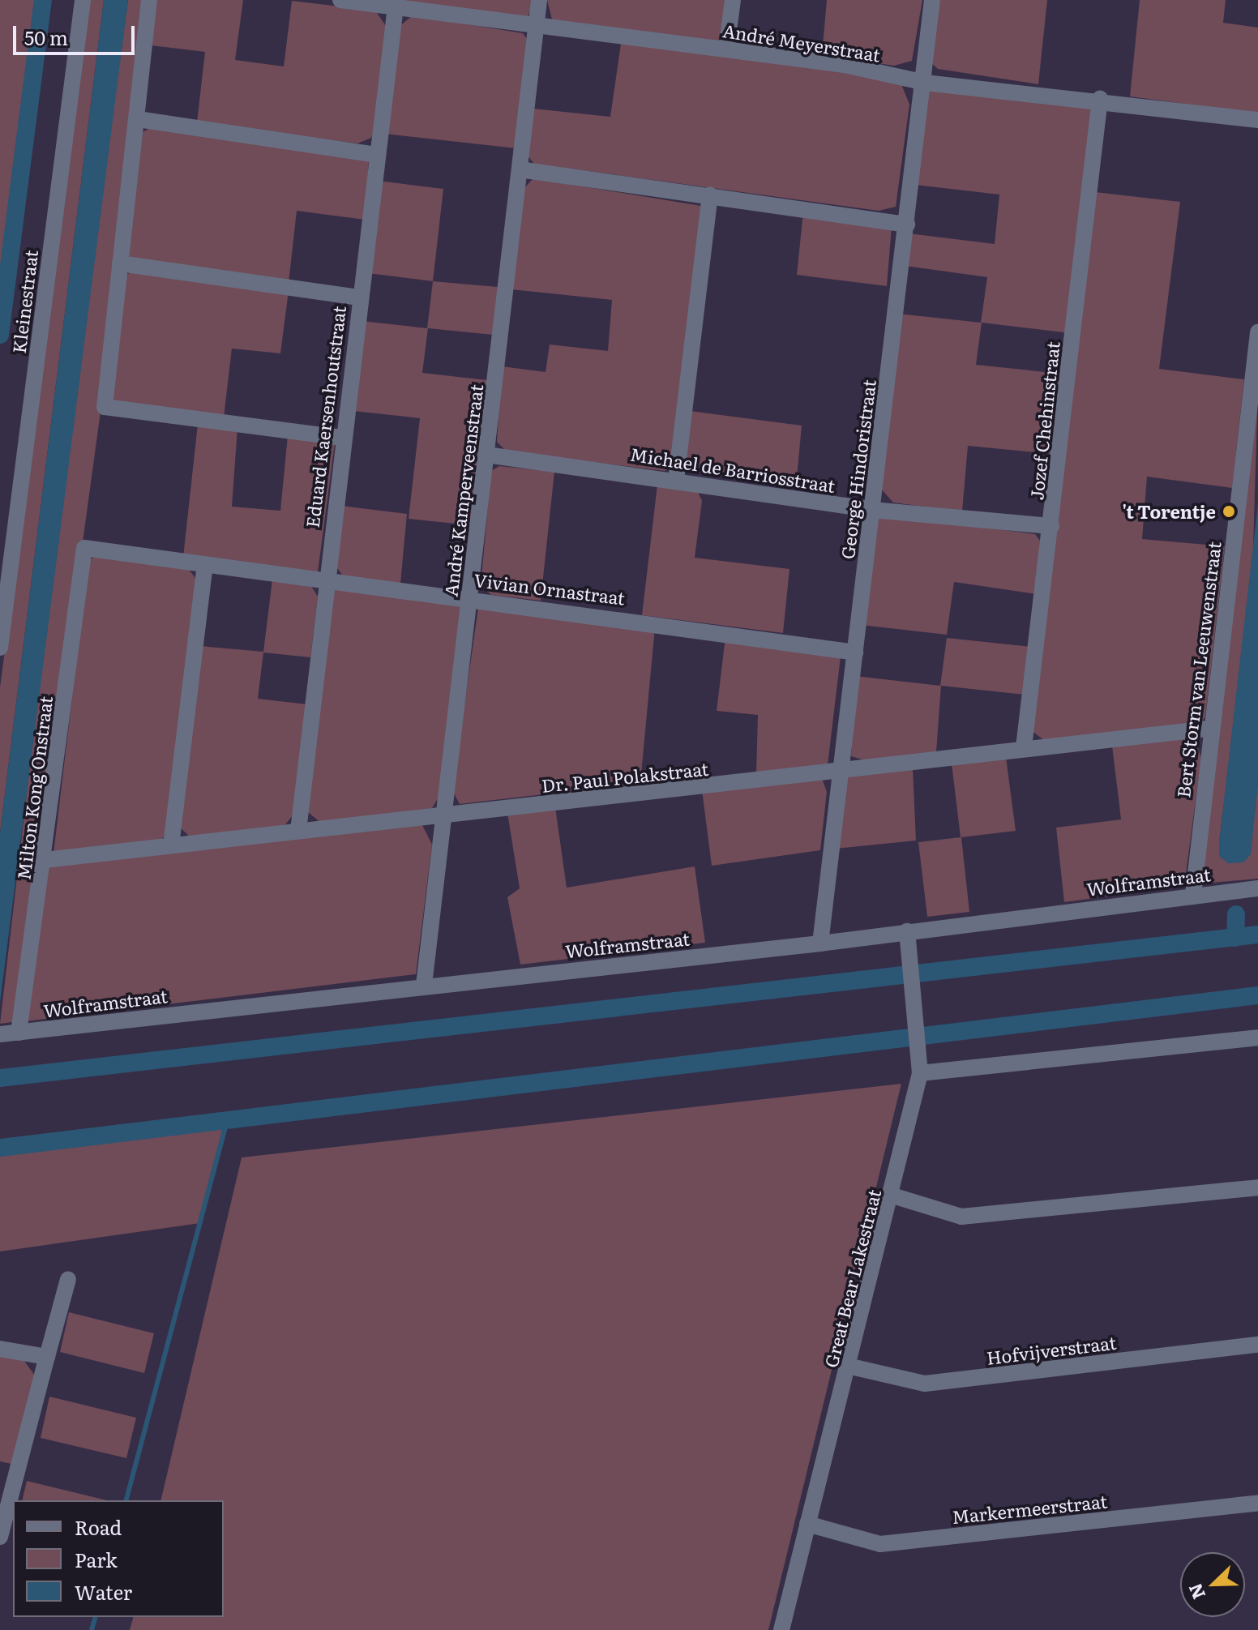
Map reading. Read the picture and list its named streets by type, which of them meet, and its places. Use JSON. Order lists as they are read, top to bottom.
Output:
{
  "streets": {
    "street": [
      "André Meyerstraat",
      "Kleinestraat",
      "Eduard Kaersenhoutstraat",
      "Jozef Chehinstraat",
      "Michael de Barriosstraat",
      "George Hindoristraat",
      "André Kamperveenstraat",
      "Vivian Ornastraat",
      "Bert Storm van Leeuwenstraat",
      "Dr. Paul Polakstraat",
      "Milton Kong Onstraat",
      "Wolframstraat",
      "Great Bear Lakestraat",
      "Hofvijverstraat",
      "Markermeerstraat"
    ]
  },
  "crossings": [
    ["André Meyerstraat", "Eduard Kaersenhoutstraat"],
    ["André Meyerstraat", "Jozef Chehinstraat"],
    ["André Meyerstraat", "George Hindoristraat"],
    ["André Meyerstraat", "André Kamperveenstraat"],
    ["Eduard Kaersenhoutstraat", "Vivian Ornastraat"],
    ["Eduard Kaersenhoutstraat", "Dr. Paul Polakstraat"],
    ["Jozef Chehinstraat", "Michael de Barriosstraat"],
    ["Jozef Chehinstraat", "Dr. Paul Polakstraat"],
    ["Michael de Barriosstraat", "George Hindoristraat"],
    ["Michael de Barriosstraat", "André Kamperveenstraat"],
    ["George Hindoristraat", "Vivian Ornastraat"],
    ["George Hindoristraat", "Dr. Paul Polakstraat"],
    ["George Hindoristraat", "Wolframstraat"],
    ["André Kamperveenstraat", "Vivian Ornastraat"],
    ["André Kamperveenstraat", "Dr. Paul Polakstraat"],
    ["André Kamperveenstraat", "Wolframstraat"],
    ["Vivian Ornastraat", "Milton Kong Onstraat"],
    ["Bert Storm van Leeuwenstraat", "Dr. Paul Polakstraat"],
    ["Bert Storm van Leeuwenstraat", "Wolframstraat"],
    ["Dr. Paul Polakstraat", "Milton Kong Onstraat"],
    ["Milton Kong Onstraat", "Wolframstraat"],
    ["Wolframstraat", "Great Bear Lakestraat"],
    ["Great Bear Lakestraat", "Hofvijverstraat"],
    ["Great Bear Lakestraat", "Markermeerstraat"]
  ],
  "places": ["'t Torentje"],
  "legend": ["Road", "Park", "Water"],
  "scale_bar": "50 m",
  "north": "bottom left"
}
